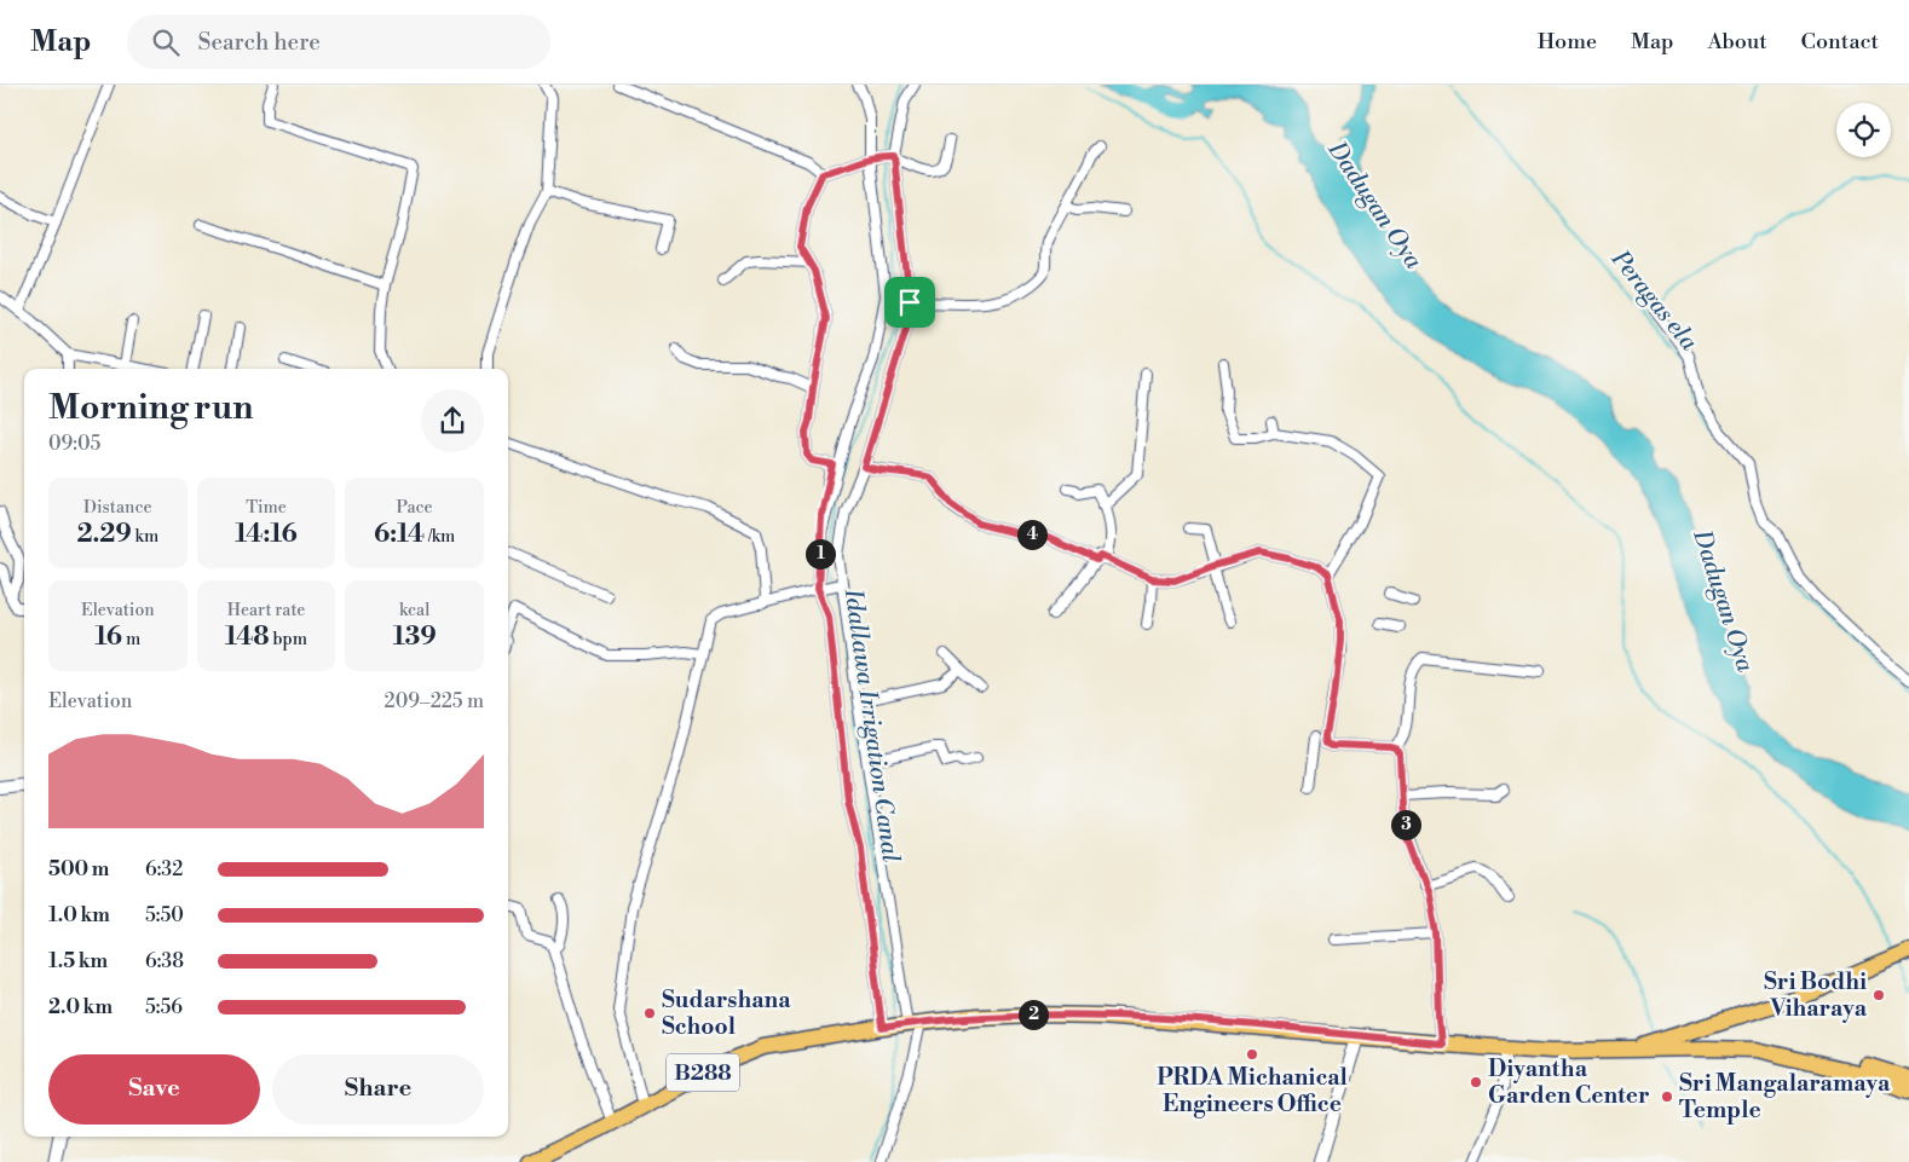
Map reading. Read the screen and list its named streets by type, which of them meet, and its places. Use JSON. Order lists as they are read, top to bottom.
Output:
{
  "streets": {
    "main road": ["B288"]
  },
  "water": ["Dadugan Oya", "Peragas ela", "Idallawa Irrigation Canal"],
  "places": [
    "Sri Bodhi Viharaya",
    "Sudarshana School",
    "PRDA Michanical Engineers Office",
    "Diyantha Garden Center",
    "Sri Mangalaramaya Temple"
  ],
  "page": {
    "header": "Map",
    "search": "Search here",
    "nav": [
      "Home",
      "Map",
      "About",
      "Contact"
    ],
    "heading": ["Morning run", "09:05"],
    "stats": [
      ["Distance", "2.29 km"],
      ["Time", "14:16"],
      ["Pace", "6:14 /km"],
      ["Elevation", "16 m"],
      ["Heart rate", "148 bpm"],
      ["kcal", "139"]
    ],
    "pins": [
      "4",
      "1",
      "3",
      "2"
    ],
    "chart": ["Elevation", "209–225 m"],
    "list": [
      {
        "name": "500 m",
        "note": "6:32"
      },
      {
        "name": "1.0 km",
        "note": "5:50"
      },
      {
        "name": "1.5 km",
        "note": "6:38"
      },
      {
        "name": "2.0 km",
        "note": "5:56"
      }
    ],
    "buttons": ["Save", "Share"]
  }
}
